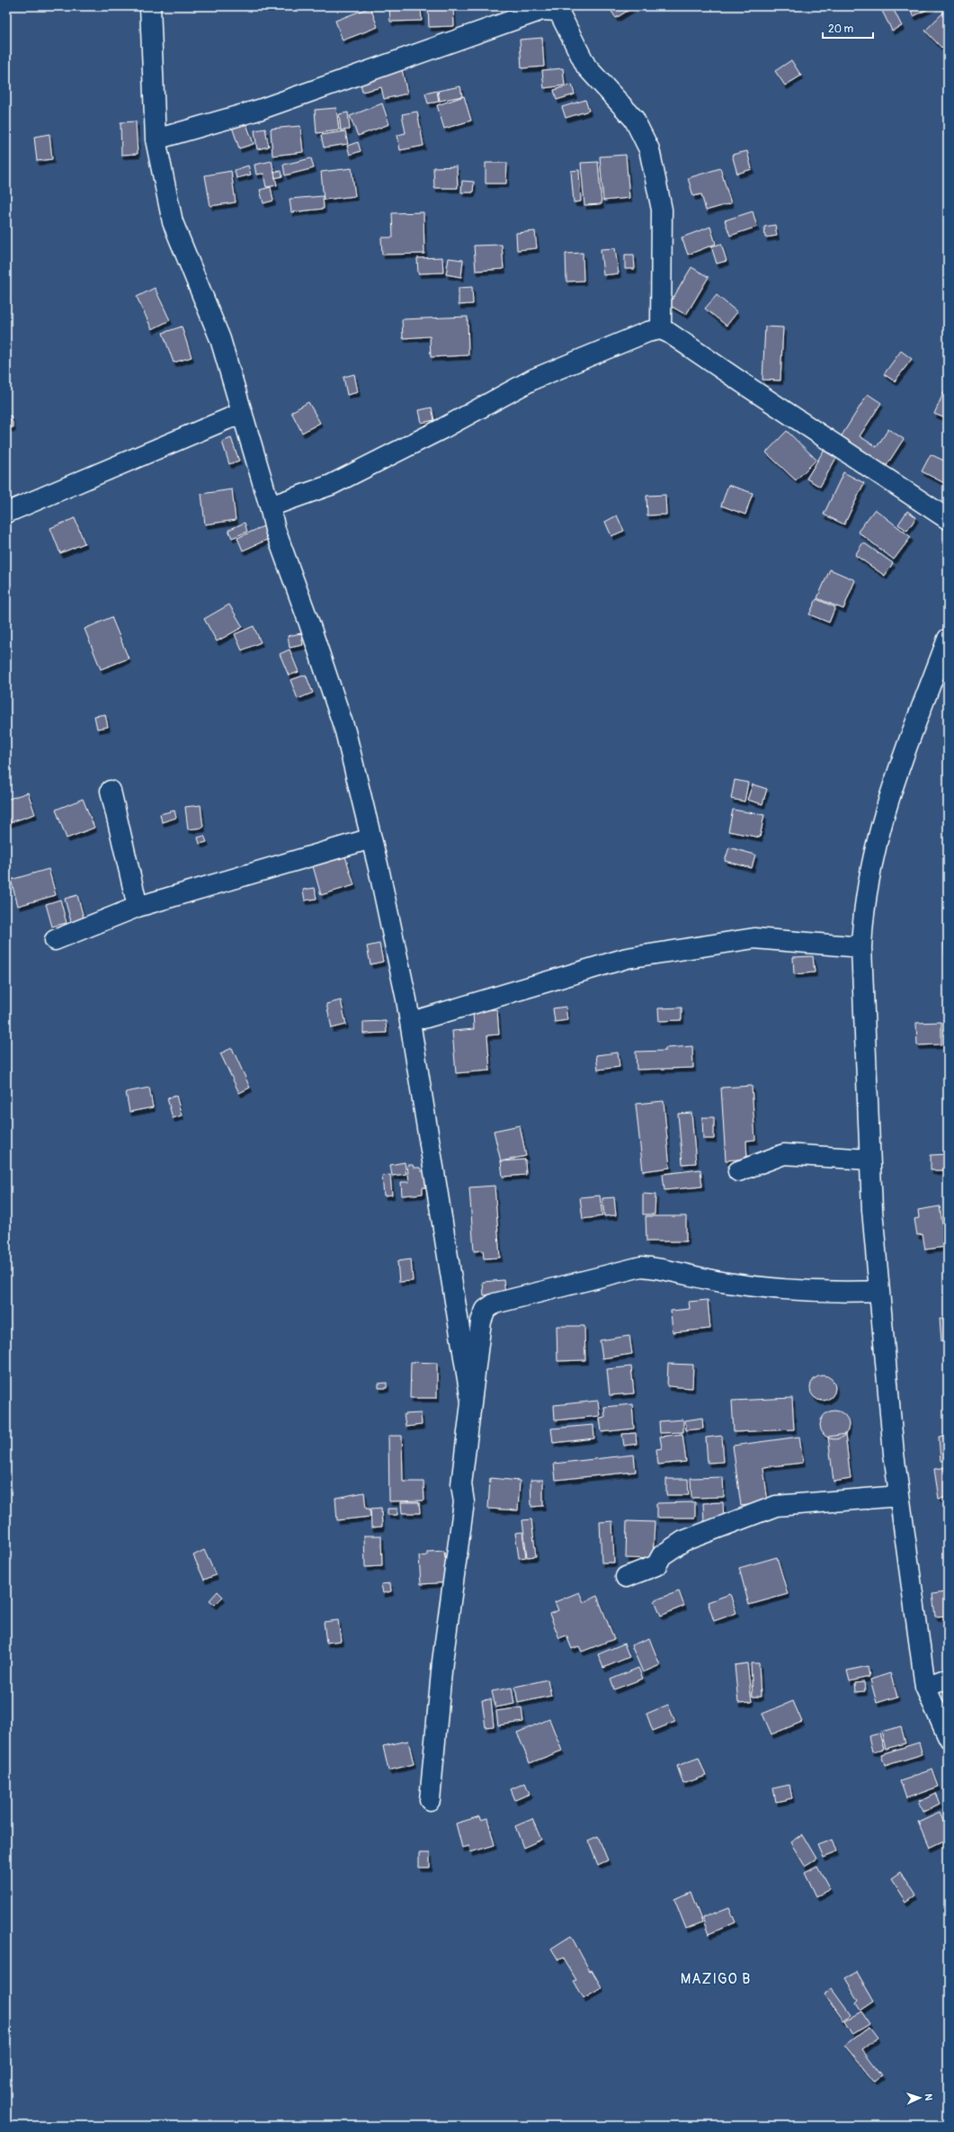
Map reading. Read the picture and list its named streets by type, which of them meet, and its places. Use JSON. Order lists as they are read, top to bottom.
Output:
{
  "districts": ["MAZIGO B"],
  "scale_bar": "20 m",
  "north": "right"
}
